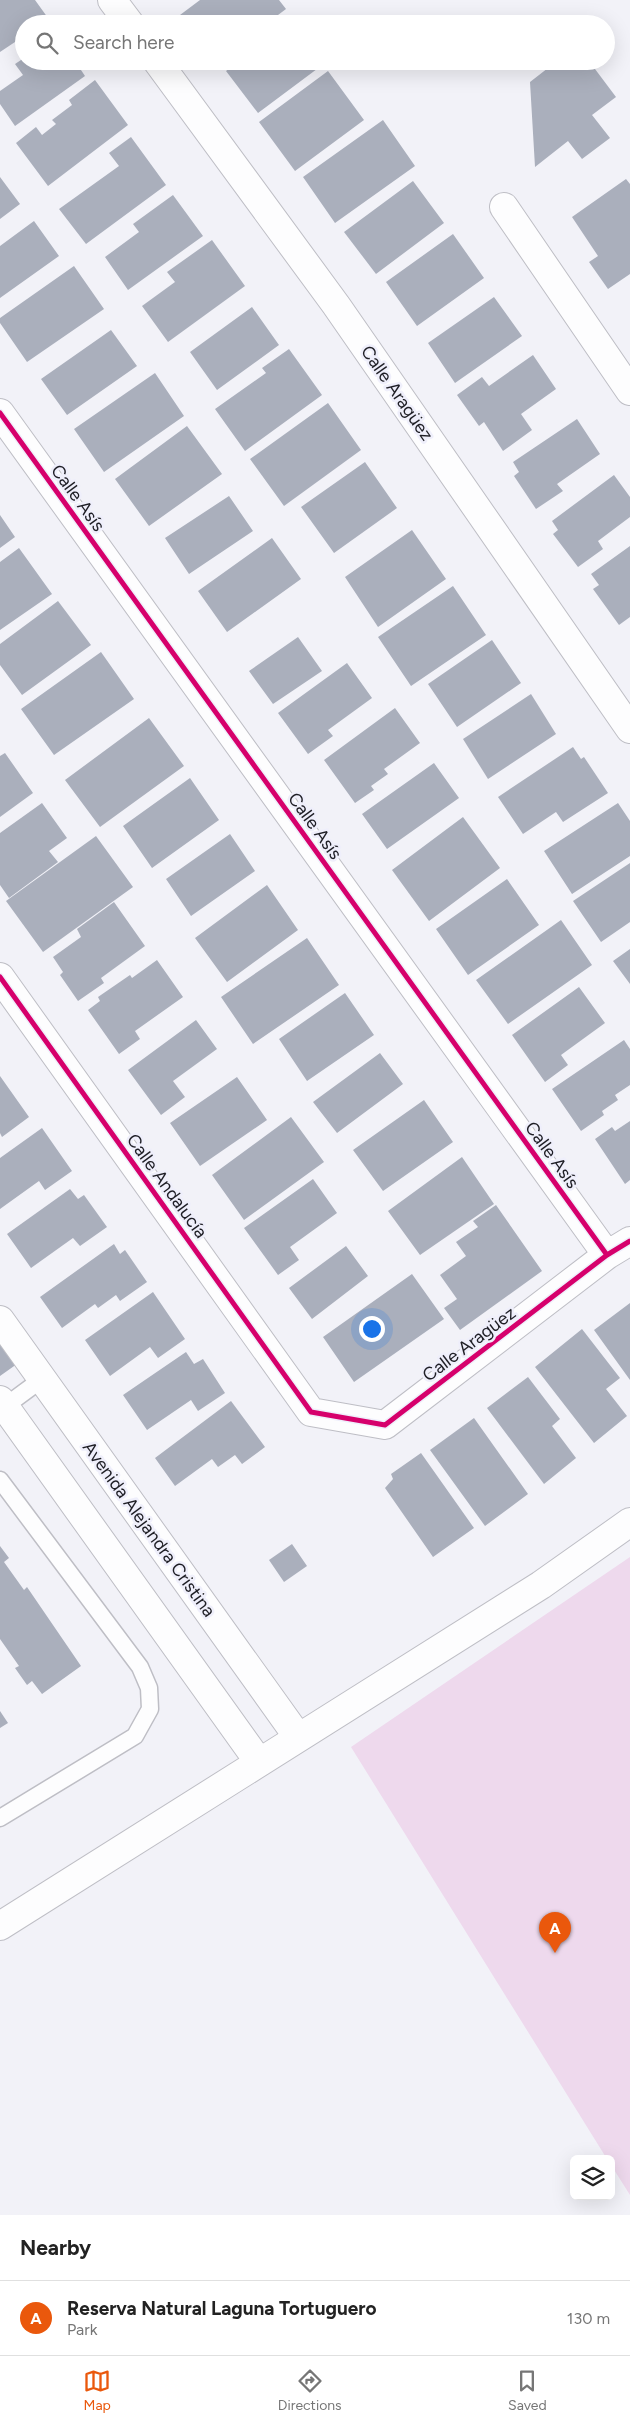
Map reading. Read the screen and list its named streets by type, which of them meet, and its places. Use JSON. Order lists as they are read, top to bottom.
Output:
{
  "streets": {
    "street": [
      "Calle Aragüez",
      "Calle Asís",
      "Calle Andalucía",
      "Avenida Alejandra Cristina"
    ]
  },
  "crossings": [
    ["Calle Aragüez", "Calle Asís"],
    ["Calle Aragüez", "Calle Andalucía"]
  ],
  "page": {
    "search": "Search here",
    "pins": "A",
    "heading": "Nearby",
    "list": [
      {
        "mark": "A",
        "name": "Reserva Natural Laguna Tortuguero",
        "note": "Park",
        "value": "130 m"
      }
    ],
    "nav": ["Map", "Directions", "Saved"]
  }
}
